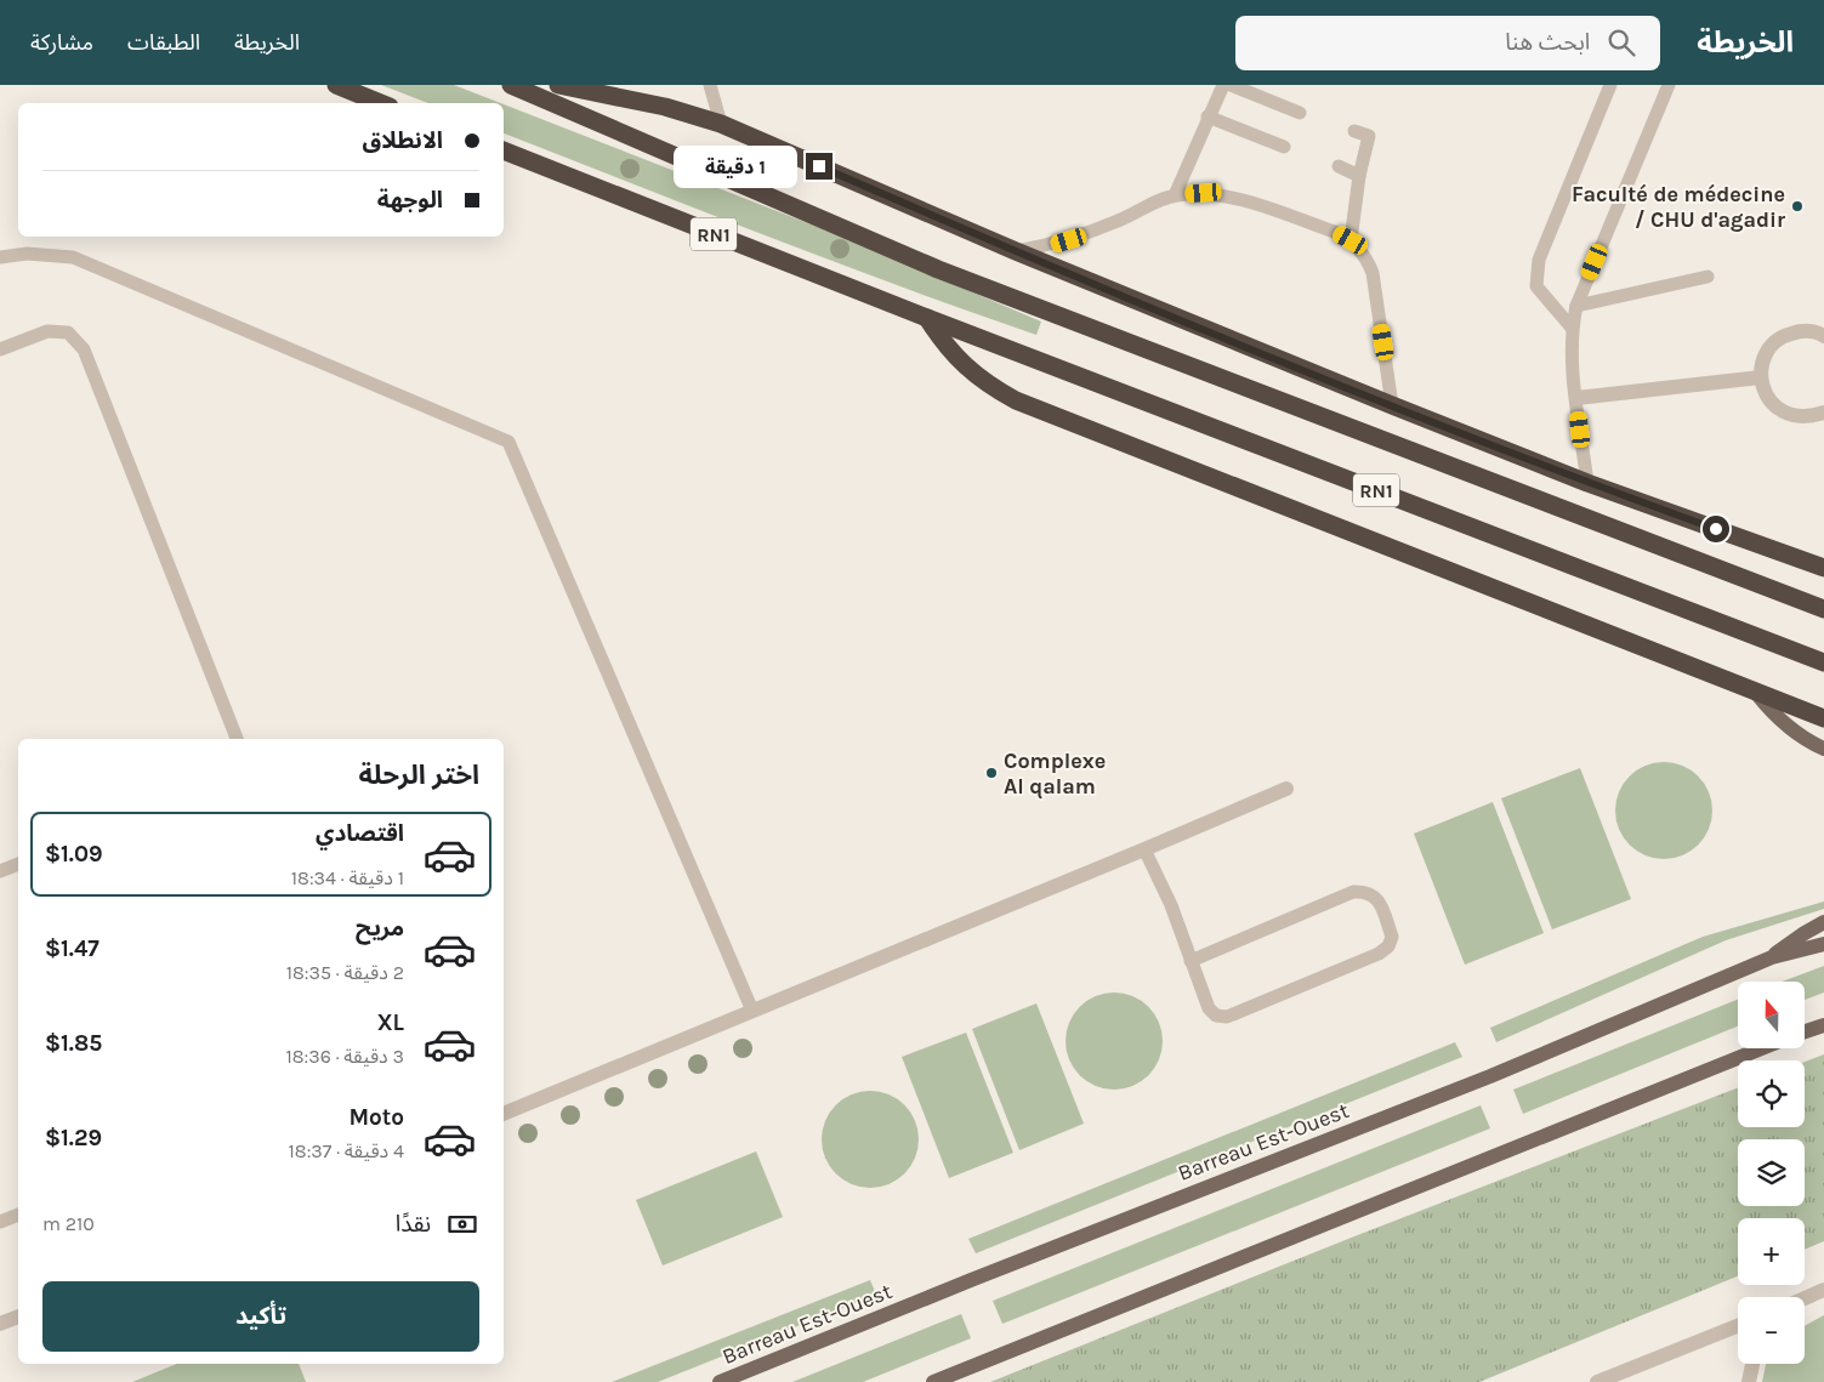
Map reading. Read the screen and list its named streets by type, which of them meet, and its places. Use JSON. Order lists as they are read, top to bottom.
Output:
{
  "streets": {
    "highway": ["RN1"],
    "main road": ["Barreau Est-Ouest"]
  },
  "places": ["Faculté de médecine / CHU d'agadir", "Complexe Al qalam"],
  "north": "top",
  "page": {
    "header": "الخريطة",
    "search": "ابحث هنا",
    "nav": ["الخريطة", "الطبقات", "مشاركة"],
    "banner": ["الانطلاق", "الوجهة"],
    "bubble": "1 دقيقة",
    "heading": "اختر الرحلة",
    "list": [
      {
        "name": "اقتصادي",
        "note": "1 دقيقة · 18:34",
        "value": "$1.09"
      },
      {
        "name": "مريح",
        "note": "2 دقيقة · 18:35",
        "value": "$1.47"
      },
      {
        "name": "XL",
        "note": "3 دقيقة · 18:36",
        "value": "$1.85"
      },
      {
        "name": "Moto",
        "note": "4 دقيقة · 18:37",
        "value": "$1.29"
      }
    ],
    "map_buttons": ["+", "−"],
    "pay": ["نقدًا", "210 m"],
    "buttons": "تأكيد"
  }
}
